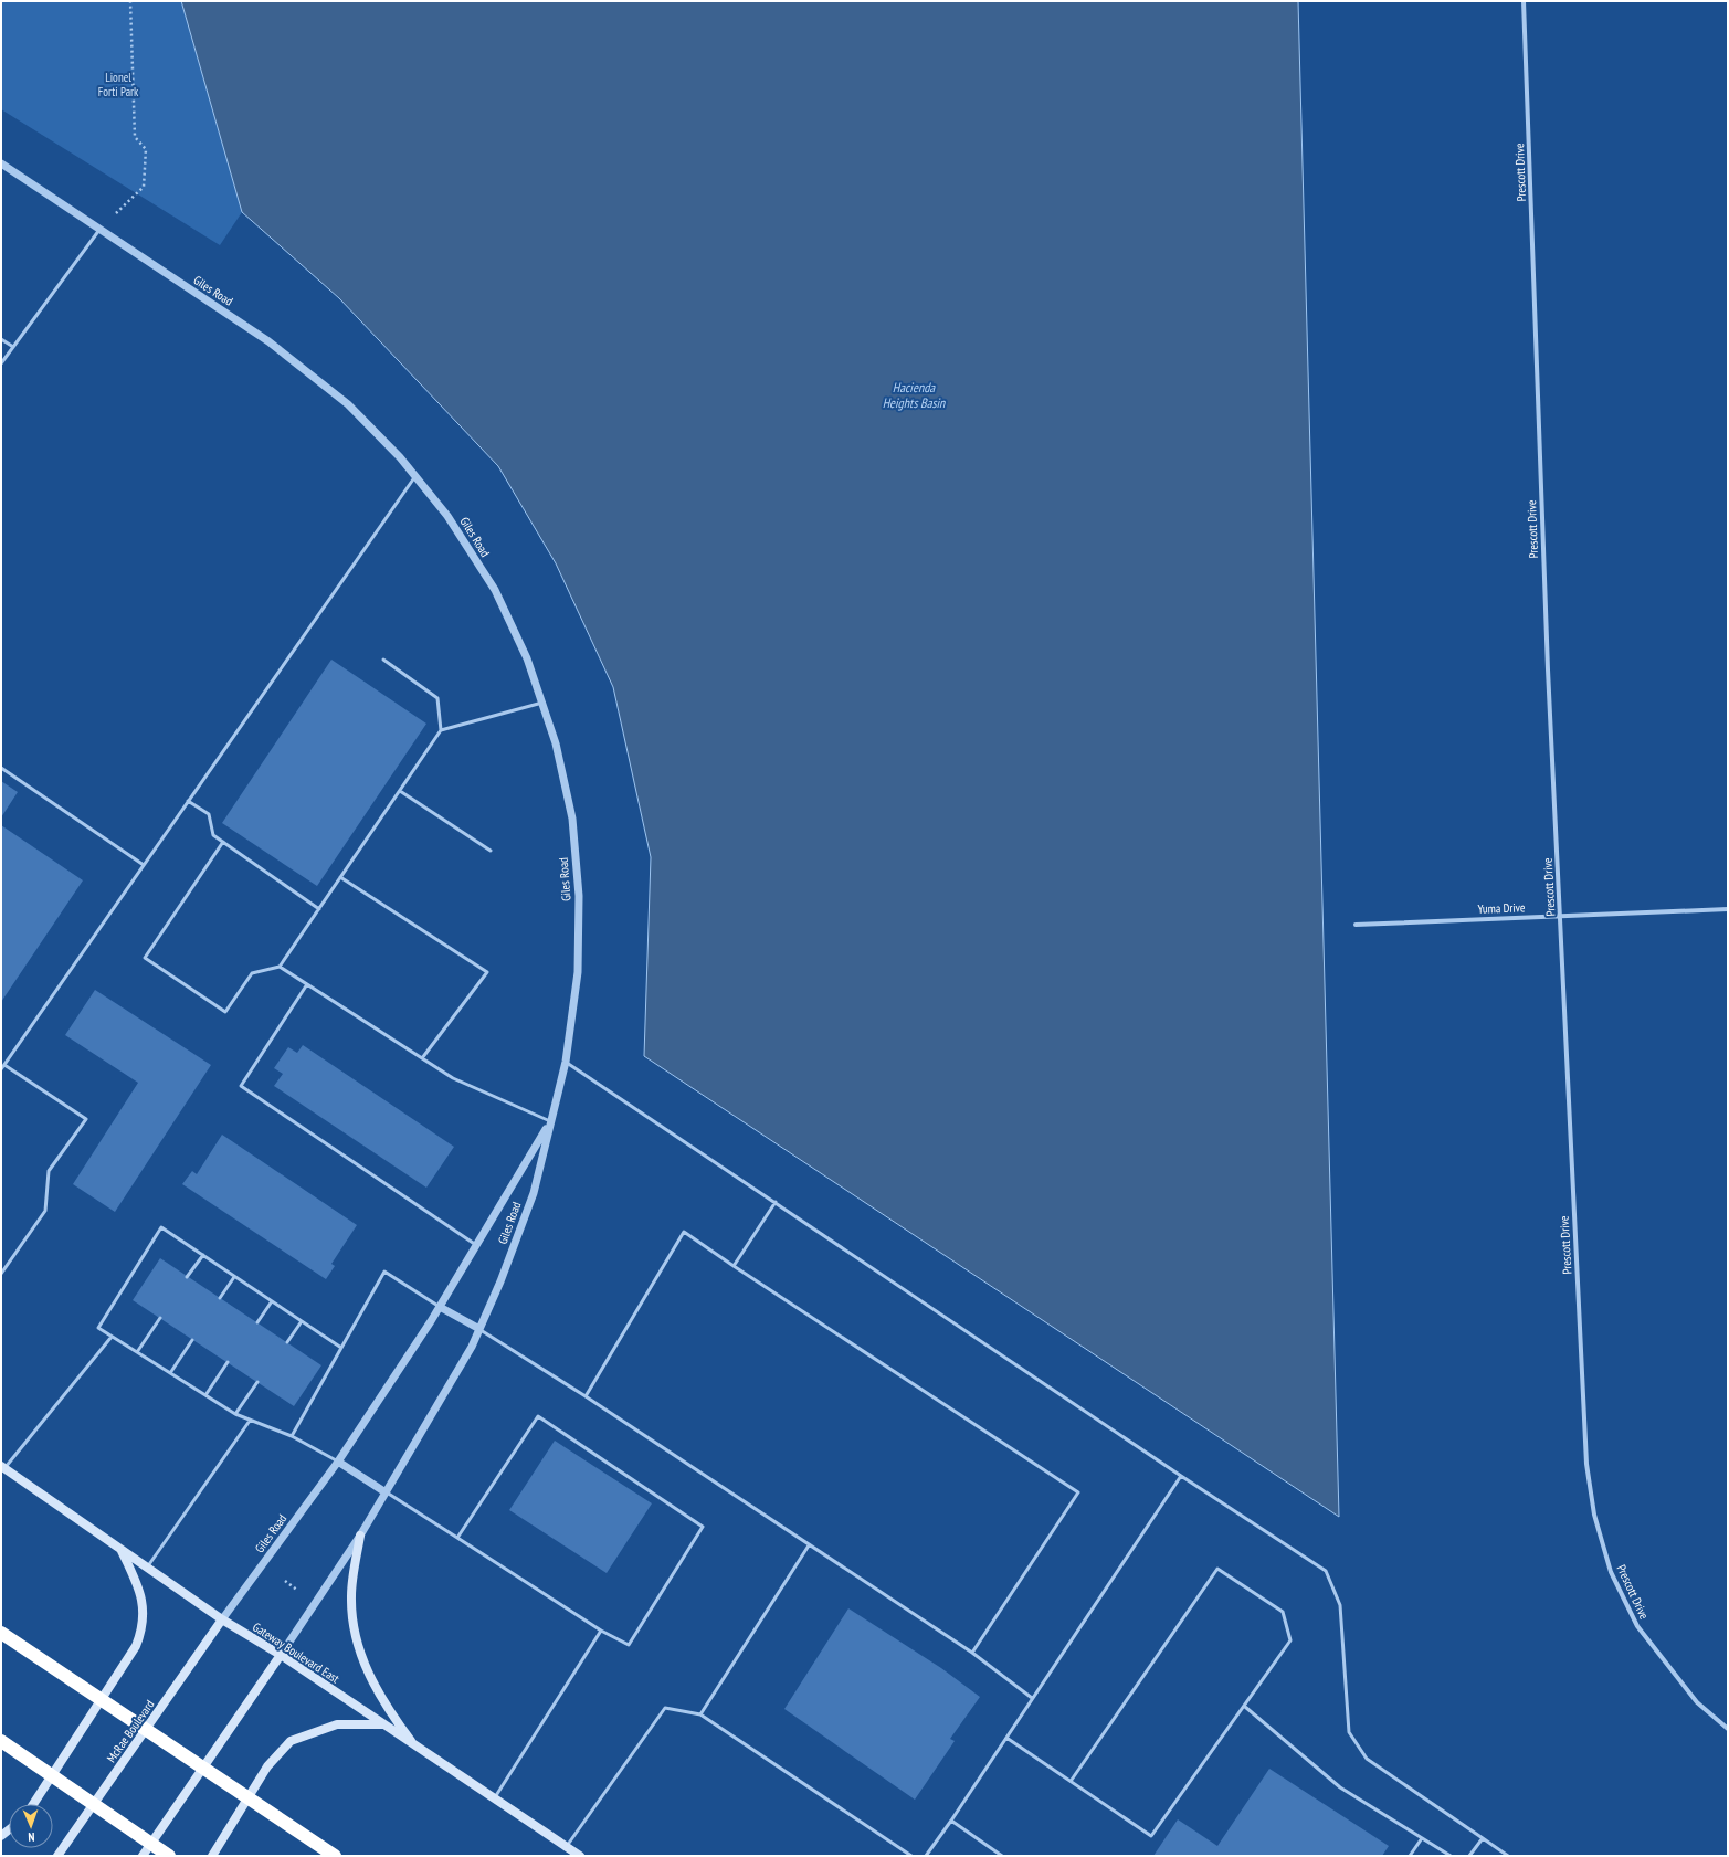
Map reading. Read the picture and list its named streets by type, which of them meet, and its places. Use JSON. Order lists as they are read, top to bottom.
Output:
{
  "streets": {
    "main road": ["Gateway Boulevard East", "McRae Boulevard"],
    "street": ["Prescott Drive", "Giles Road", "Yuma Drive"]
  },
  "crossings": [
    ["Prescott Drive", "Yuma Drive"],
    ["Giles Road", "Gateway Boulevard East"],
    ["Giles Road", "McRae Boulevard"],
    ["Gateway Boulevard East", "McRae Boulevard"]
  ],
  "water": ["Hacienda Heights Basin"],
  "parks": ["Lionel Forti Park"],
  "north": "bottom"
}
